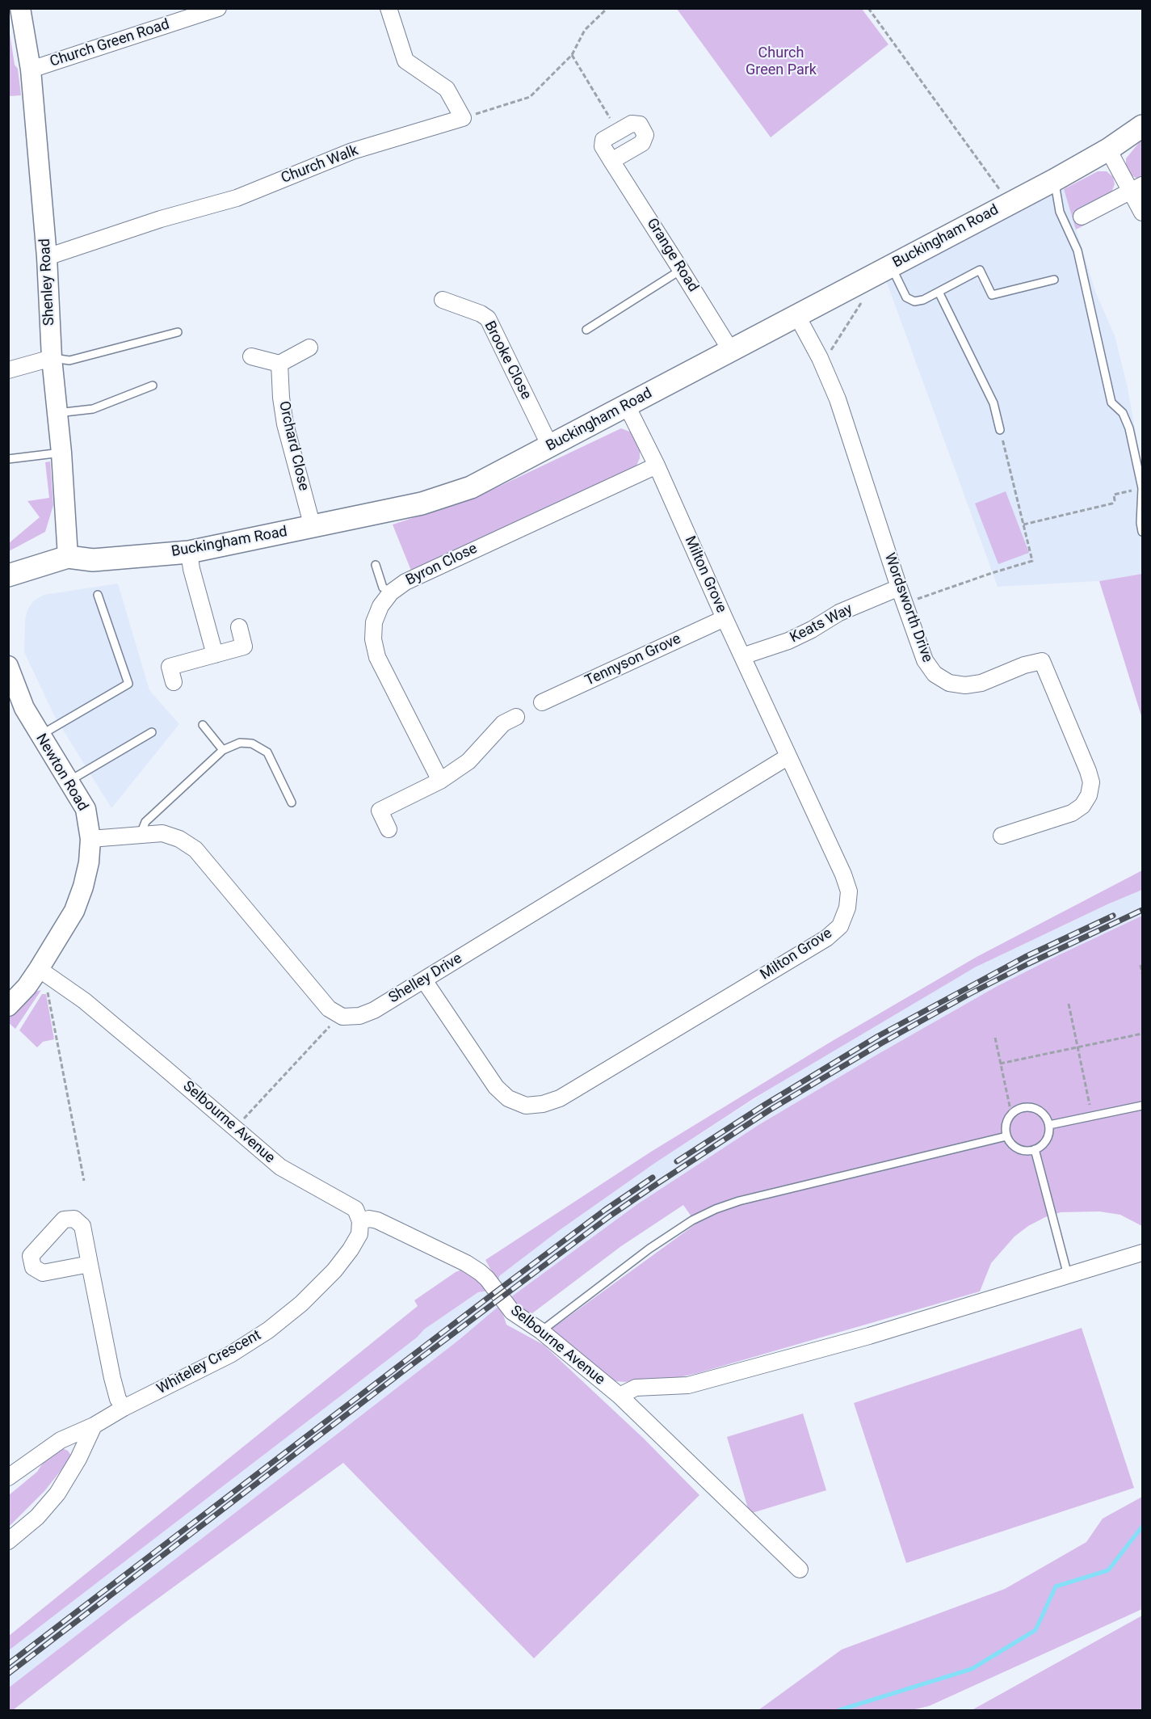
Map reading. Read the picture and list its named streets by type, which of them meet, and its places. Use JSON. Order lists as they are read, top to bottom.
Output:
{
  "streets": {
    "main road": ["Buckingham Road"],
    "street": [
      "Church Green Road",
      "Church Walk",
      "Grange Road",
      "Shenley Road",
      "Brooke Close",
      "Orchard Close",
      "Byron Close",
      "Milton Grove",
      "Wordsworth Drive",
      "Keats Way",
      "Tennyson Grove",
      "Newton Road",
      "Shelley Drive",
      "Selbourne Avenue",
      "Whiteley Crescent"
    ]
  },
  "crossings": [
    ["Church Green Road", "Shenley Road"],
    ["Church Walk", "Shenley Road"],
    ["Buckingham Road", "Grange Road"],
    ["Buckingham Road", "Shenley Road"],
    ["Buckingham Road", "Brooke Close"],
    ["Buckingham Road", "Orchard Close"],
    ["Buckingham Road", "Milton Grove"],
    ["Buckingham Road", "Wordsworth Drive"],
    ["Byron Close", "Milton Grove"],
    ["Milton Grove", "Keats Way"],
    ["Milton Grove", "Tennyson Grove"],
    ["Milton Grove", "Shelley Drive"],
    ["Wordsworth Drive", "Keats Way"],
    ["Newton Road", "Selbourne Avenue"],
    ["Selbourne Avenue", "Whiteley Crescent"]
  ],
  "parks": ["Church Green Park"]
}
